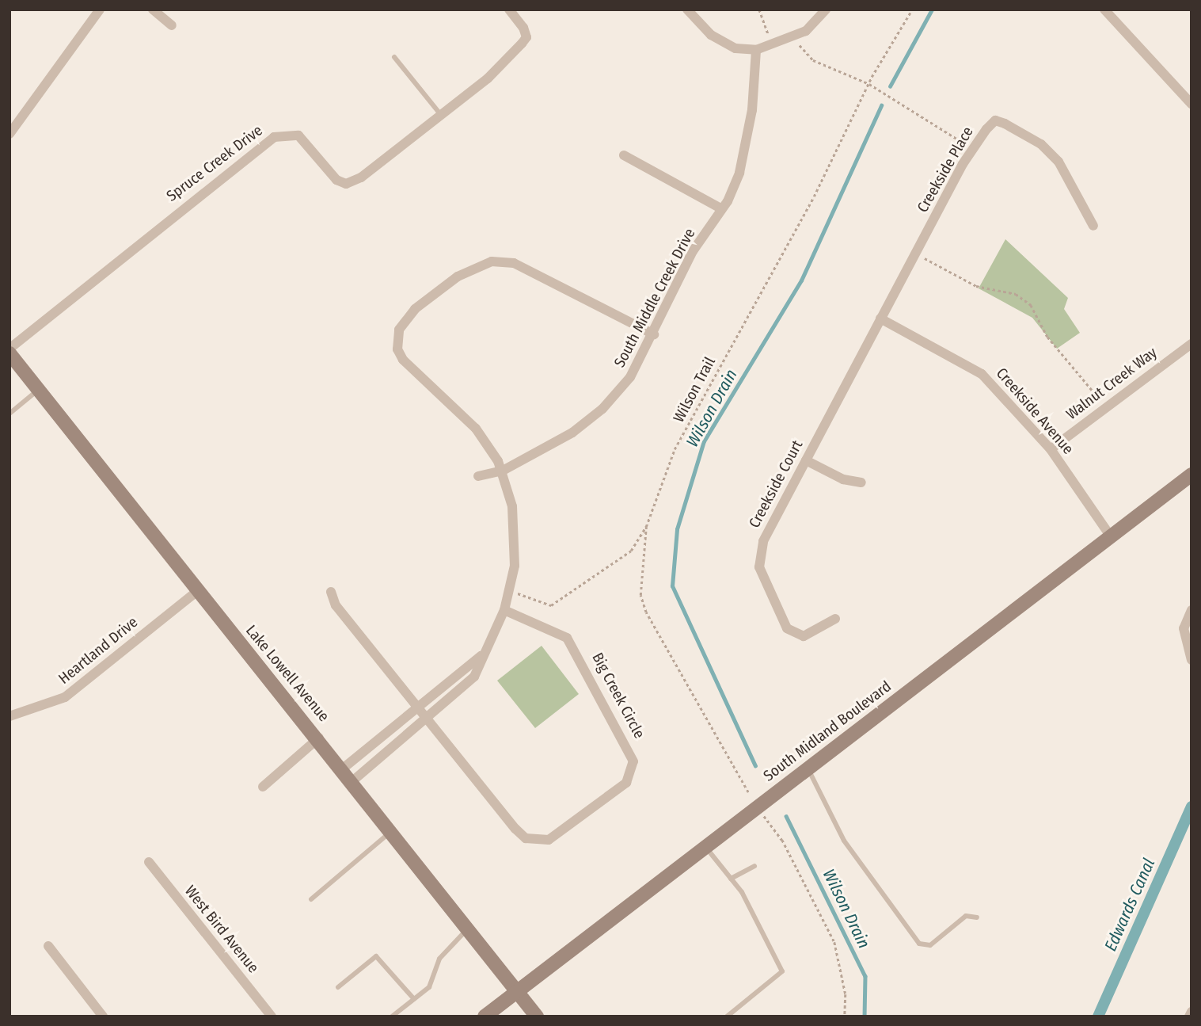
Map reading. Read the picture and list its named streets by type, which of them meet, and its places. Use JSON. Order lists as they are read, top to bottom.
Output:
{
  "streets": {
    "main road": ["Lake Lowell Avenue", "South Midland Boulevard"],
    "street": [
      "Spruce Creek Drive",
      "Creekside Place",
      "South Middle Creek Drive",
      "Walnut Creek Way",
      "Creekside Avenue",
      "Creekside Court",
      "Heartland Drive",
      "Big Creek Circle",
      "West Bird Avenue"
    ],
    "path": ["Wilson Trail"]
  },
  "crossings": [
    ["Creekside Place", "Creekside Avenue"],
    ["Creekside Place", "Creekside Court"],
    ["Walnut Creek Way", "Creekside Avenue"],
    ["Creekside Avenue", "South Midland Boulevard"],
    ["Heartland Drive", "Lake Lowell Avenue"],
    ["Lake Lowell Avenue", "South Midland Boulevard"]
  ],
  "water": ["Wilson Drain", "Edwards Canal"]
}
